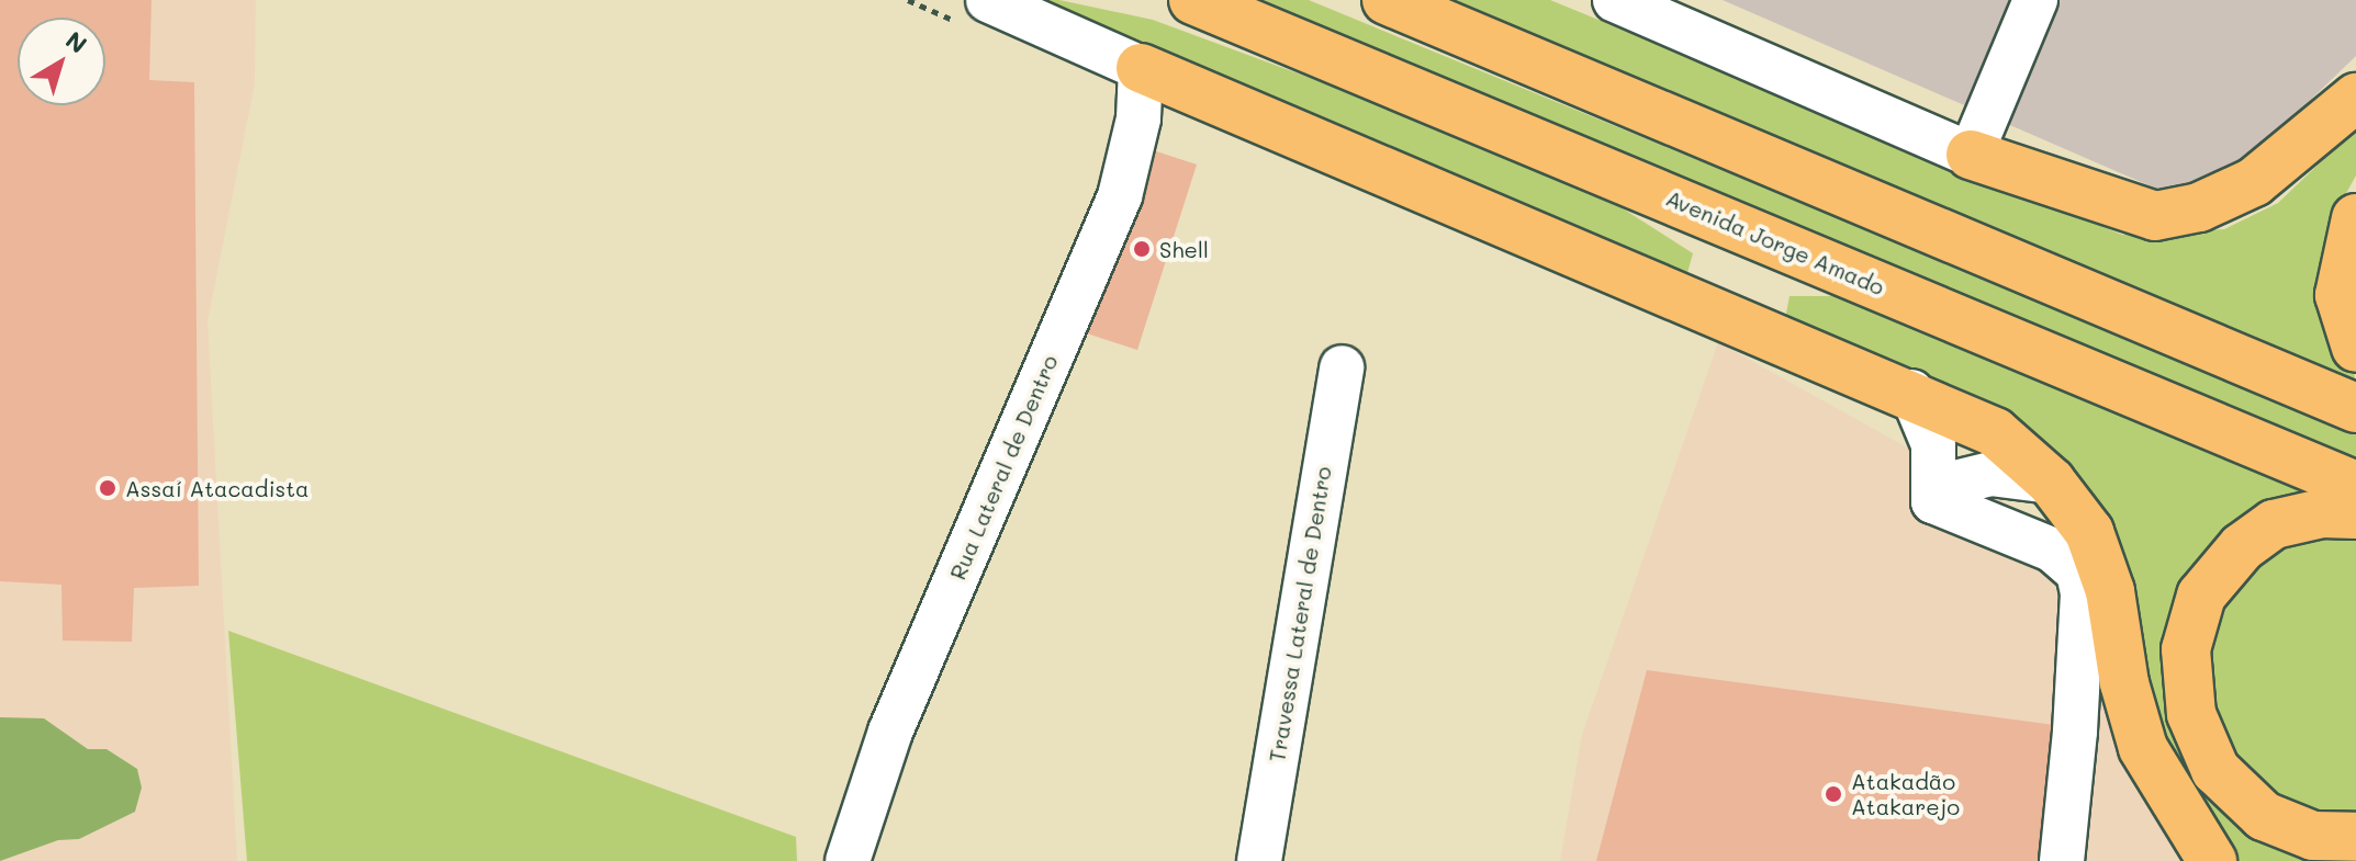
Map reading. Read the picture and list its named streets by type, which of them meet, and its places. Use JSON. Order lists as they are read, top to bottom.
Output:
{
  "streets": {
    "main road": ["Avenida Jorge Amado"],
    "street": ["Rua Lateral de Dentro", "Travessa Lateral de Dentro"]
  },
  "places": ["Shell", "Assaí Atacadista", "Atakadão Atakarejo"],
  "north": "top right"
}
